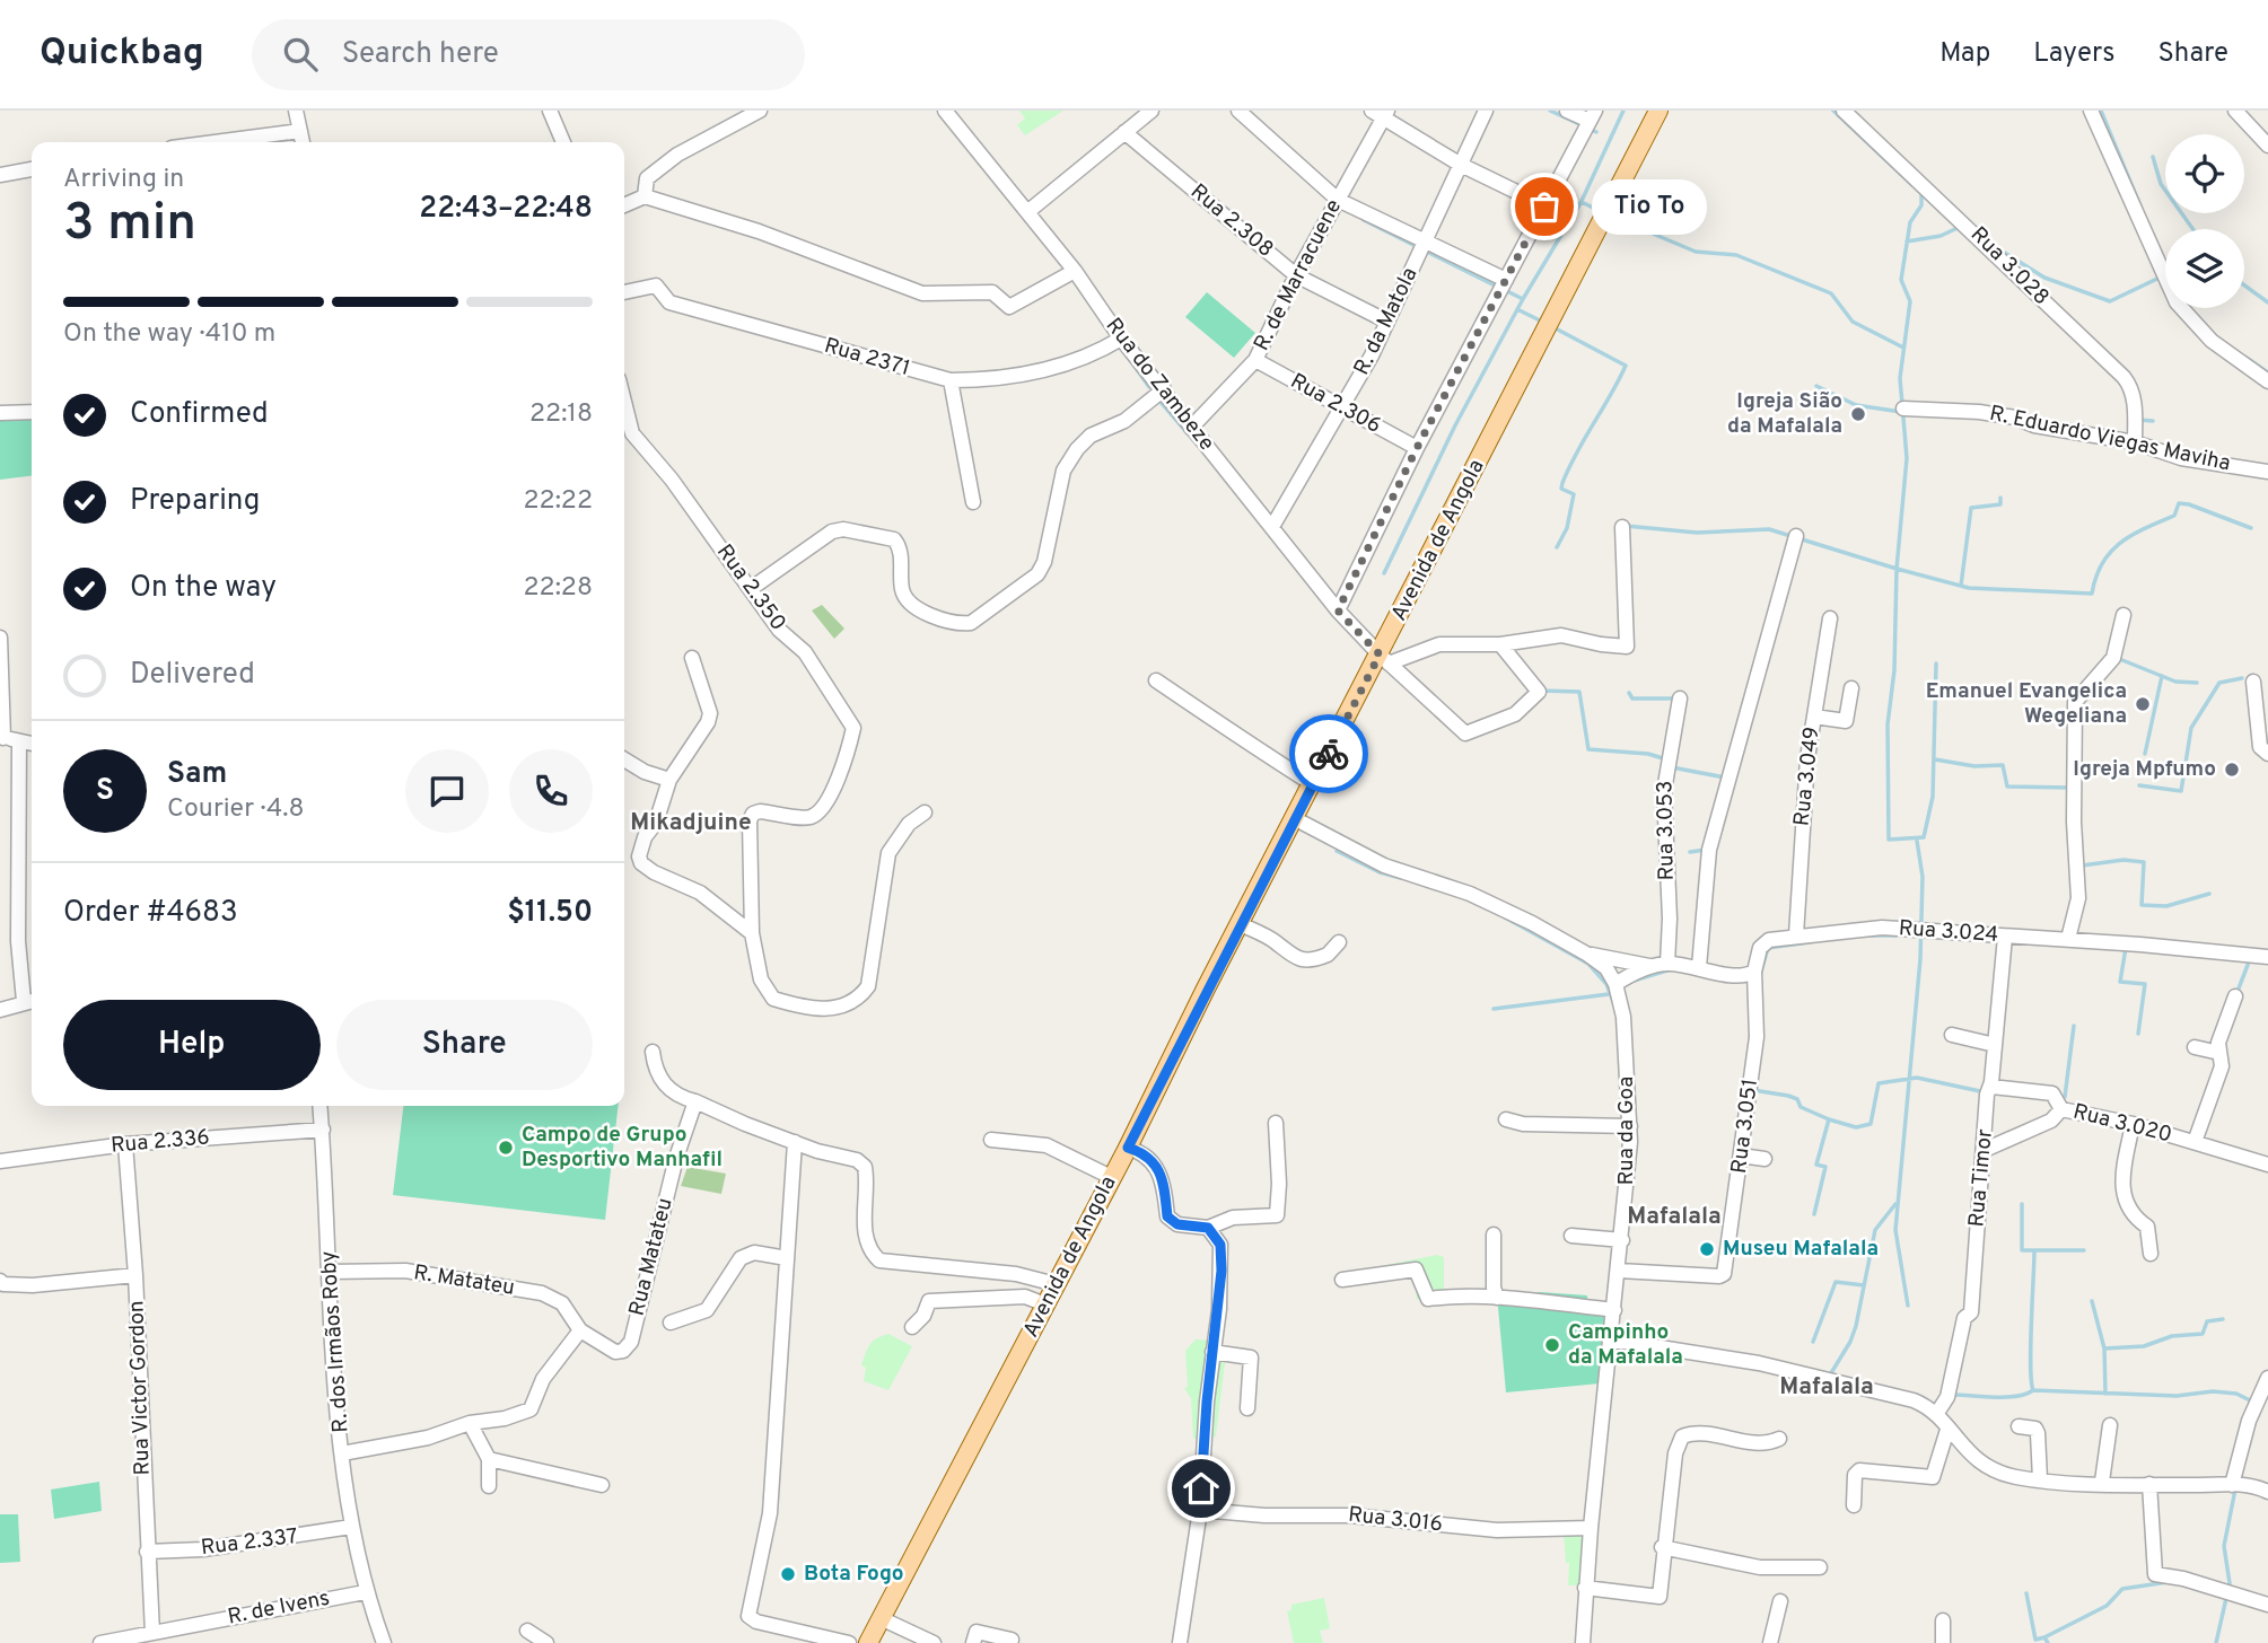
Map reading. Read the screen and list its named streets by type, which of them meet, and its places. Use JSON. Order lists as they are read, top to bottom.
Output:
{
  "streets": {
    "main road": ["Avenida de Angola"],
    "street": [
      "Rua 2.308",
      "Rua 3.028",
      "R. de Marracuene",
      "R. da Matola",
      "Rua 2371",
      "Rua do Zambeze",
      "Rua 2.306",
      "R. Eduardo Viegas Maviha",
      "Rua 2.350",
      "Rua 3.049",
      "Rua 3.053",
      "Rua 3.024",
      "Rua 3.020",
      "Rua 3.051",
      "Rua da Goa",
      "Rua 2.336",
      "Rua Timor",
      "Rua Matateu",
      "R. Matateu",
      "R. dos Irmãos Roby",
      "Rua Victor Gordon",
      "Rua 3.016",
      "Rua 2.337",
      "R. de Ivens"
    ]
  },
  "crossings": [
    ["Rua 2.308", "R. de Marracuene"],
    ["Rua 2.308", "R. da Matola"],
    ["Rua 3.028", "R. Eduardo Viegas Maviha"],
    ["R. de Marracuene", "Rua do Zambeze"],
    ["R. de Marracuene", "Rua 2.306"],
    ["R. da Matola", "Rua do Zambeze"],
    ["R. da Matola", "Rua 2.306"],
    ["Rua 2371", "Rua do Zambeze"],
    ["Rua do Zambeze", "Avenida de Angola"],
    ["Rua 3.049", "Rua 3.024"],
    ["Rua 3.024", "Rua 3.051"],
    ["Rua 3.024", "Rua Timor"],
    ["Rua 3.020", "Rua Timor"],
    ["Rua 3.051", "Rua da Goa"],
    ["Rua da Goa", "Rua 3.016"],
    ["Rua 2.336", "R. dos Irmãos Roby"],
    ["Rua 2.336", "Rua Victor Gordon"],
    ["Rua Matateu", "R. Matateu"],
    ["R. Matateu", "R. dos Irmãos Roby"],
    ["R. dos Irmãos Roby", "Rua 2.337"],
    ["R. dos Irmãos Roby", "R. de Ivens"],
    ["Rua Victor Gordon", "Rua 2.337"],
    ["Rua Victor Gordon", "R. de Ivens"]
  ],
  "districts": ["Mikadjuine", "Mafalala", "Mafalala"],
  "places": [
    "Tio To",
    "Igreja Sião da Mafalala",
    "Emanuel Evangelica Wegeliana",
    "Igreja Mpfumo",
    "Campo de Grupo Desportivo Manhafil",
    "Museu Mafalala",
    "Campinho da Mafalala",
    "Bota Fogo"
  ],
  "page": {
    "header": "Quickbag",
    "search": "Search here",
    "nav": ["Map", "Layers", "Share"],
    "heading": ["3 min", "Arriving in", "22:43–22:48"],
    "panel": [
      "Sam",
      "Courier · 4.8",
      "Order #4683",
      "$11.50"
    ],
    "bubble": "Tio To",
    "bar": "On the way · 410 m",
    "list": [
      ["Confirmed", "22:18"],
      ["Preparing", "22:22"],
      ["On the way", "22:28"],
      "Delivered"
    ],
    "round": "S",
    "buttons": ["Help", "Share"]
  }
}
